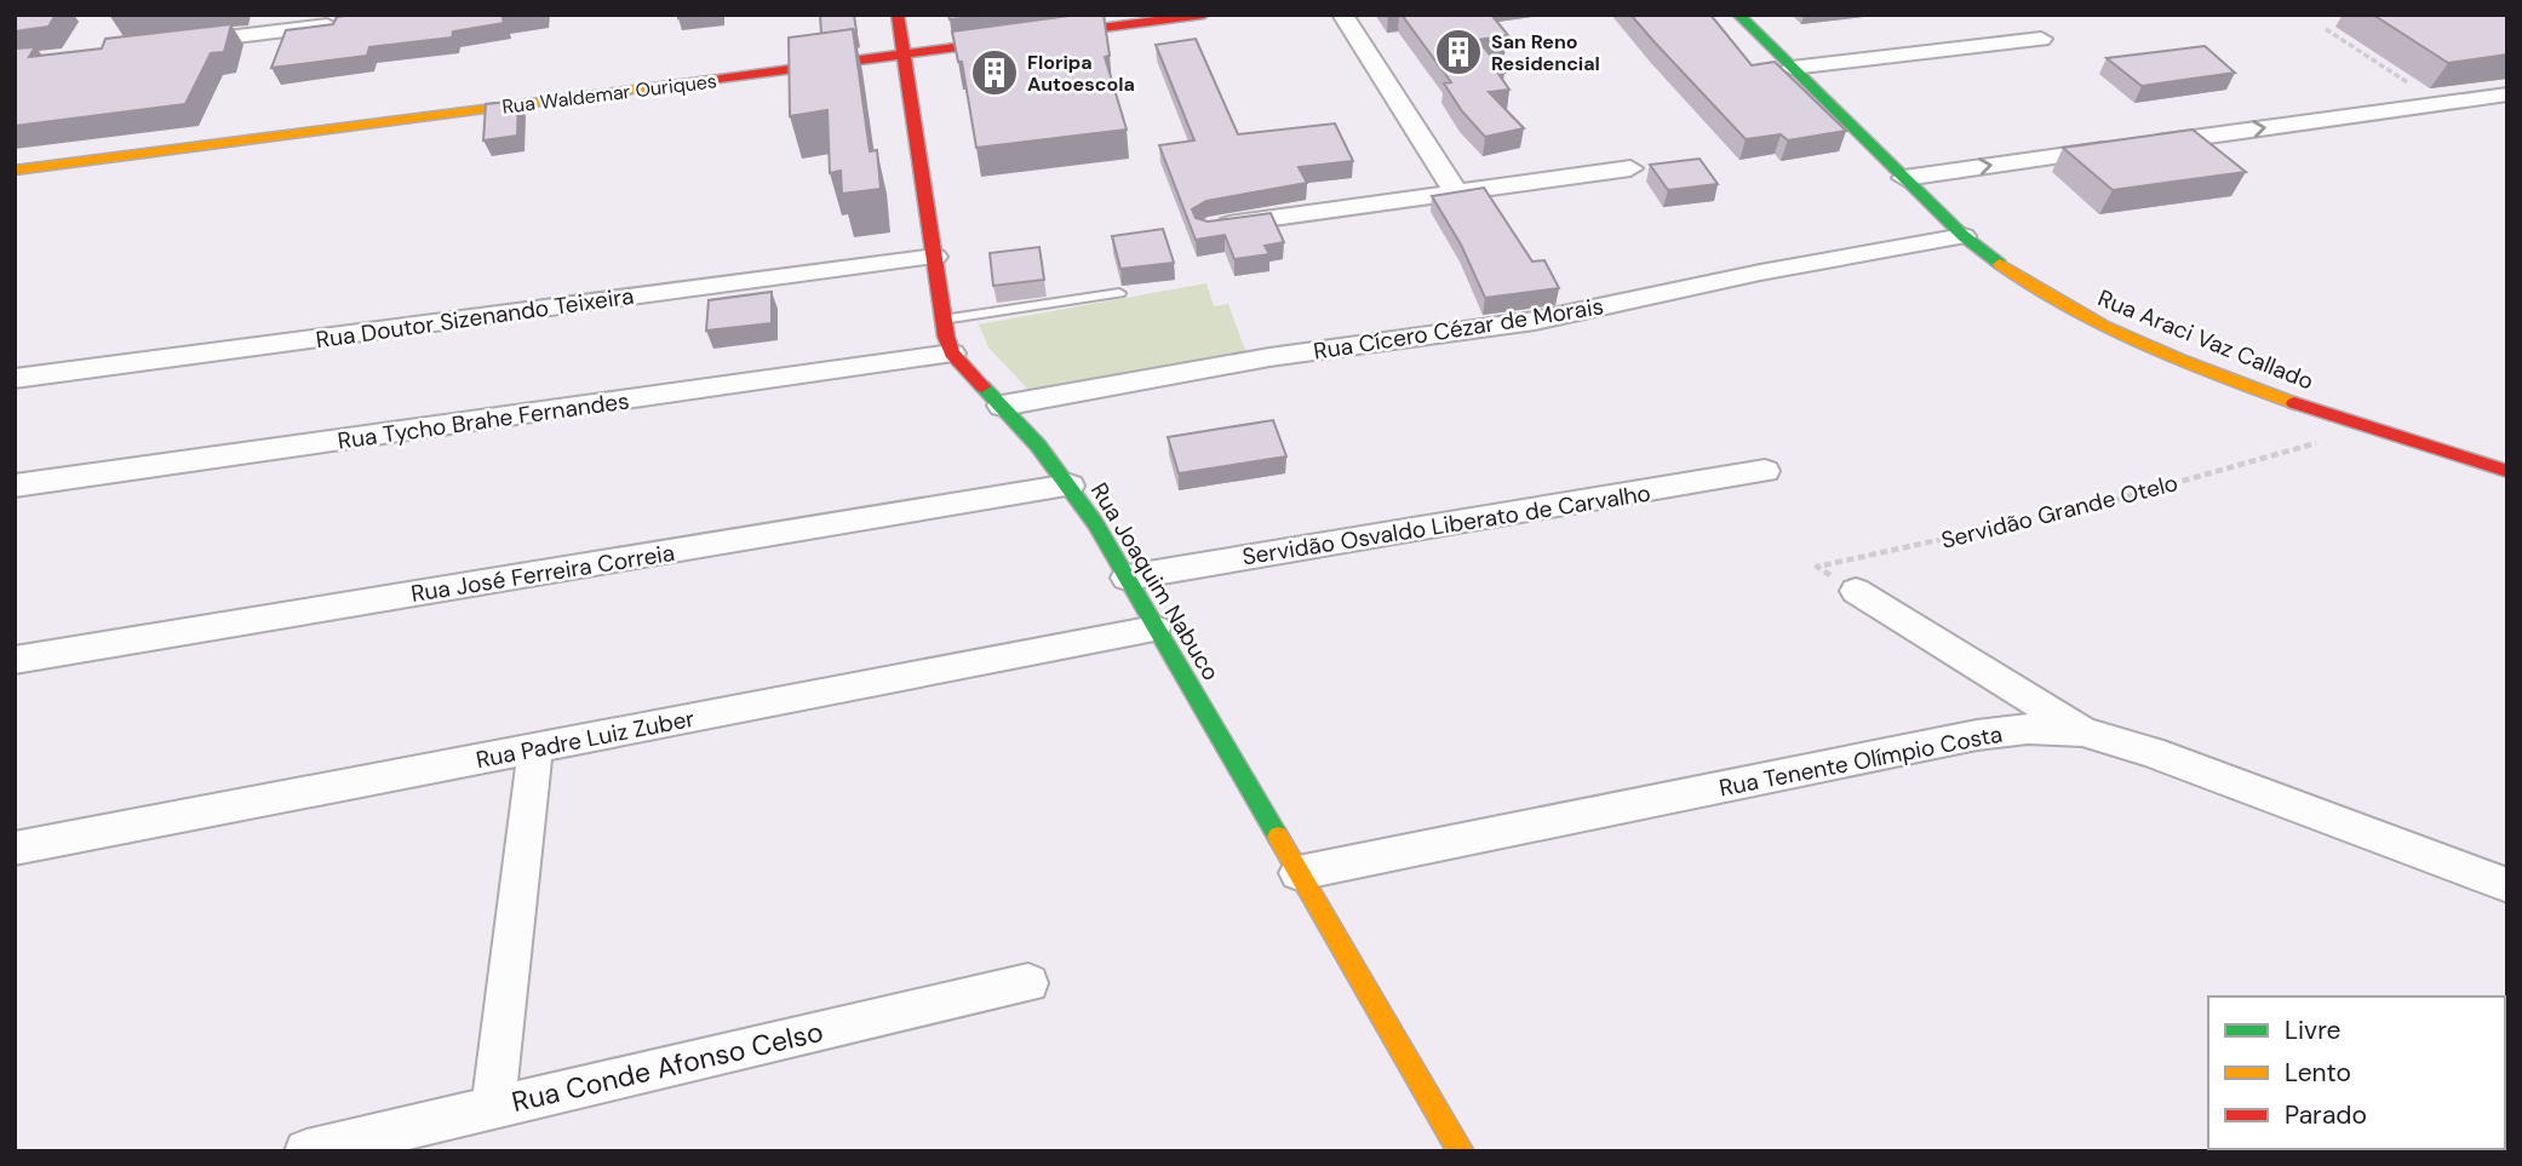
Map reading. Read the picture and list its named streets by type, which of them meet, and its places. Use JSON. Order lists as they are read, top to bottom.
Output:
{
  "streets": {
    "main road": ["Rua Waldemar Ouriques", "Rua Araci Vaz Callado", "Rua Joaquim Nabuco"],
    "street": [
      "Rua Doutor Sizenando Teixeira",
      "Rua Cícero Cézar de Morais",
      "Rua Tycho Brahe Fernandes",
      "Servidão Osvaldo Liberato de Carvalho",
      "Rua José Ferreira Correia",
      "Rua Padre Luiz Zuber",
      "Rua Tenente Olímpio Costa",
      "Rua Conde Afonso Celso"
    ],
    "path": ["Servidão Grande Otelo"]
  },
  "crossings": [
    ["Rua Waldemar Ouriques", "Rua Joaquim Nabuco"],
    ["Rua Doutor Sizenando Teixeira", "Rua Joaquim Nabuco"],
    ["Rua Cícero Cézar de Morais", "Rua Araci Vaz Callado"],
    ["Rua Cícero Cézar de Morais", "Rua Joaquim Nabuco"],
    ["Rua Tycho Brahe Fernandes", "Rua Joaquim Nabuco"],
    ["Servidão Osvaldo Liberato de Carvalho", "Rua Joaquim Nabuco"],
    ["Rua José Ferreira Correia", "Rua Joaquim Nabuco"],
    ["Rua Joaquim Nabuco", "Rua Padre Luiz Zuber"],
    ["Rua Joaquim Nabuco", "Rua Tenente Olímpio Costa"]
  ],
  "places": {
    "building": ["San Reno Residencial", "Floripa Autoescola"]
  },
  "legend": ["Livre", "Lento", "Parado"]
}
